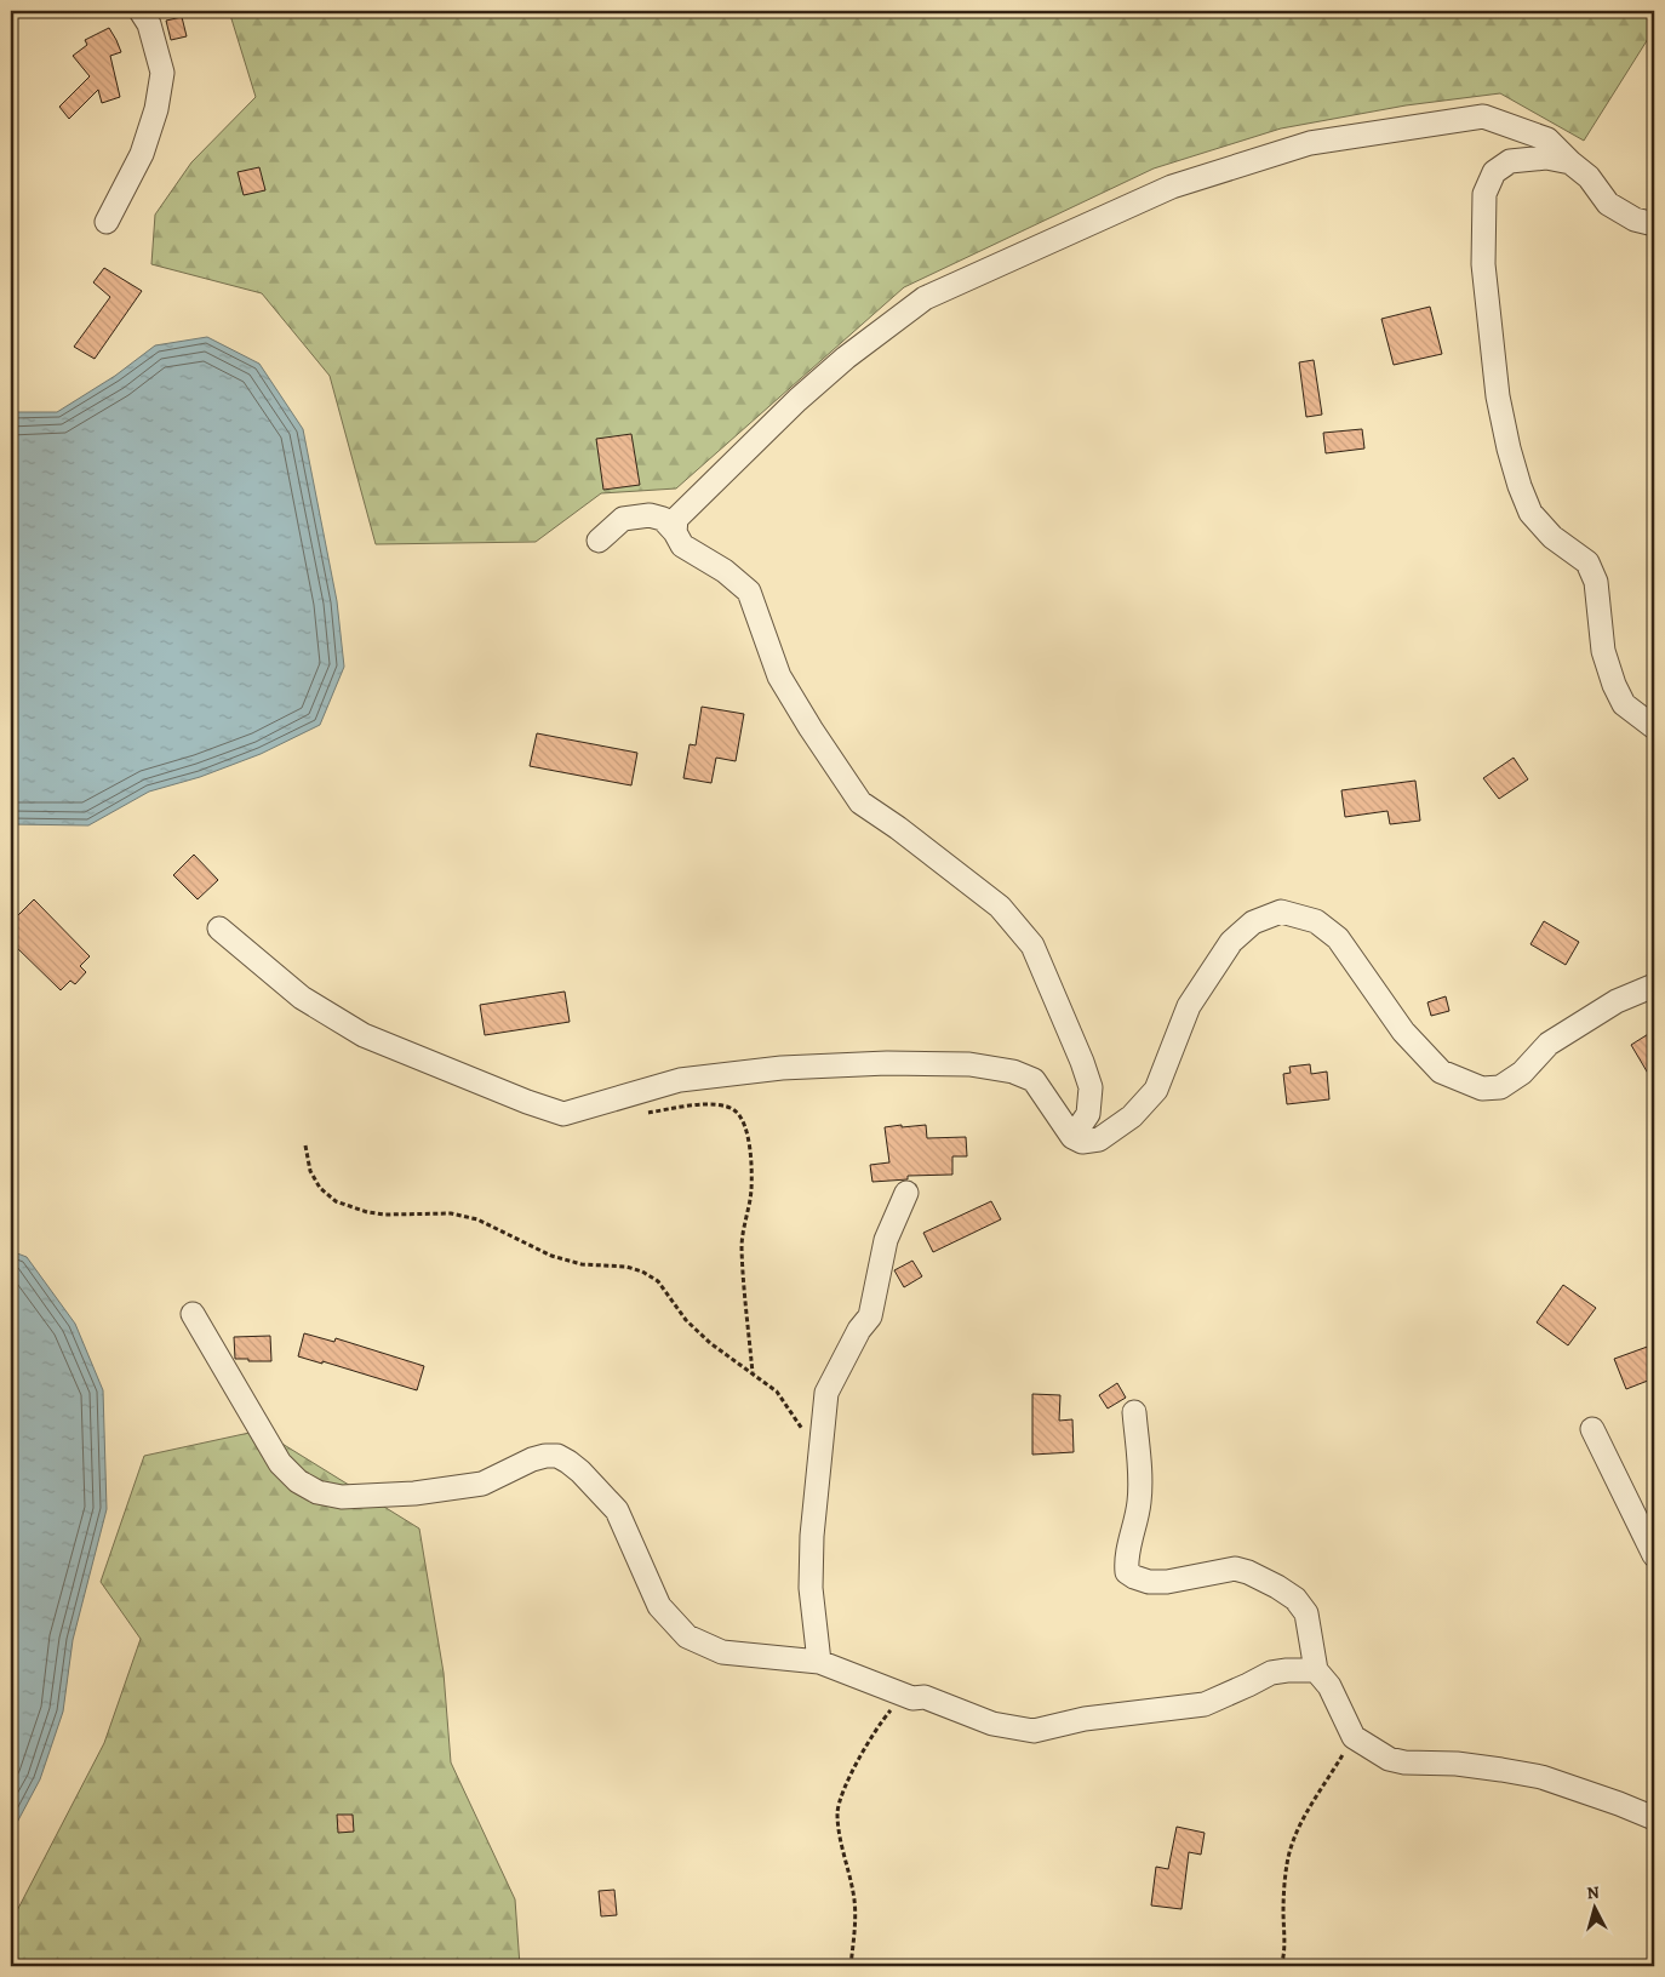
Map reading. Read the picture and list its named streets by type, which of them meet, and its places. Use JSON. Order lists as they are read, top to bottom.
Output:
{
  "north": "top"
}
